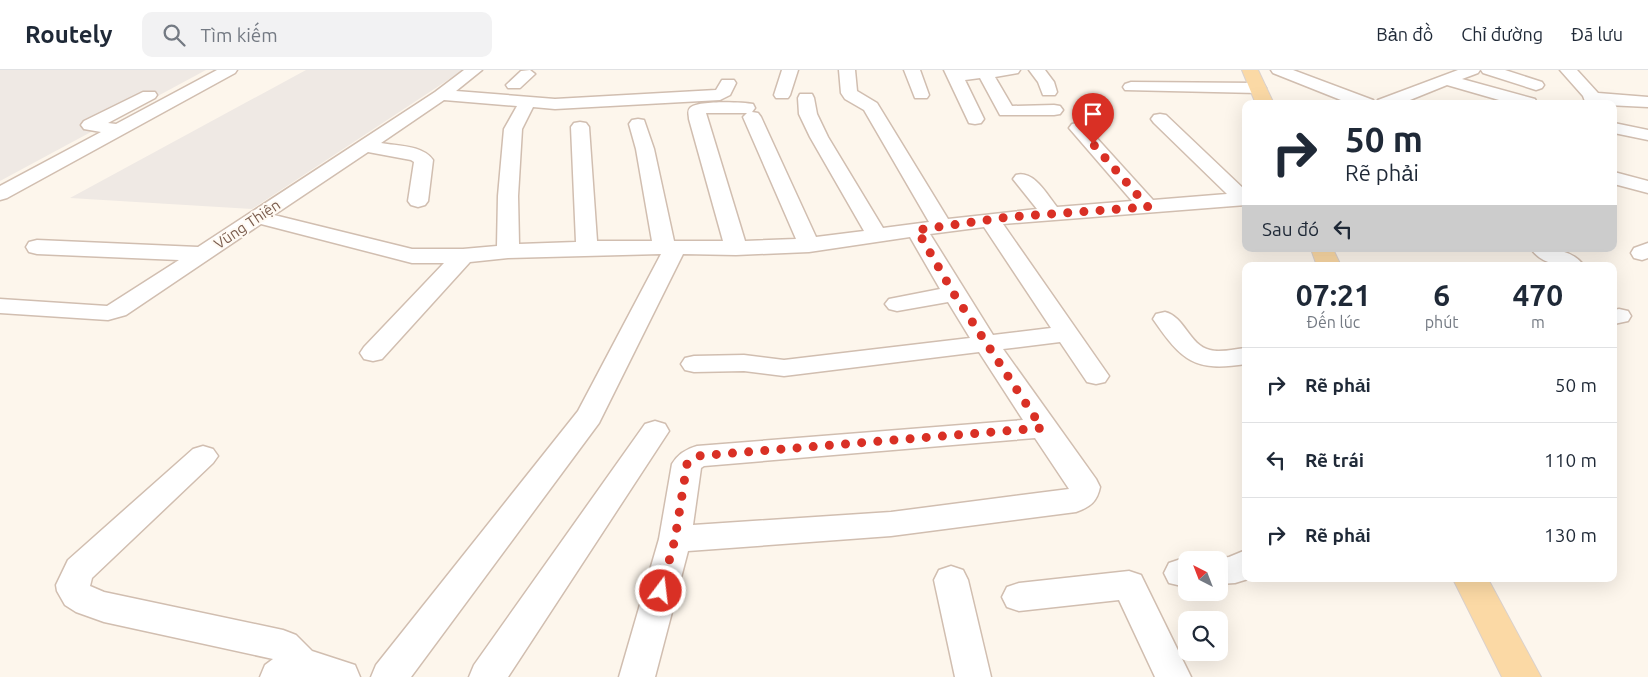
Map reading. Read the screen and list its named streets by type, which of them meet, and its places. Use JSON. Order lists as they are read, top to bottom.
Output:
{
  "streets": {
    "street": ["Vũng Thiện"]
  },
  "north": "top left",
  "page": {
    "header": "Routely",
    "search": "Tìm kiếm",
    "nav": ["Bản đồ", "Chỉ đường", "Đã lưu"],
    "turn": ["50 m", "Rẽ phải"],
    "then": "Sau đó",
    "eta": [
      "07:21",
      "Đến lúc",
      "6",
      "phút",
      "470",
      "m"
    ],
    "list": [
      {
        "name": "Rẽ phải",
        "value": "50 m"
      },
      {
        "name": "Rẽ trái",
        "value": "110 m"
      },
      {
        "name": "Rẽ phải",
        "value": "130 m"
      }
    ]
  }
}
